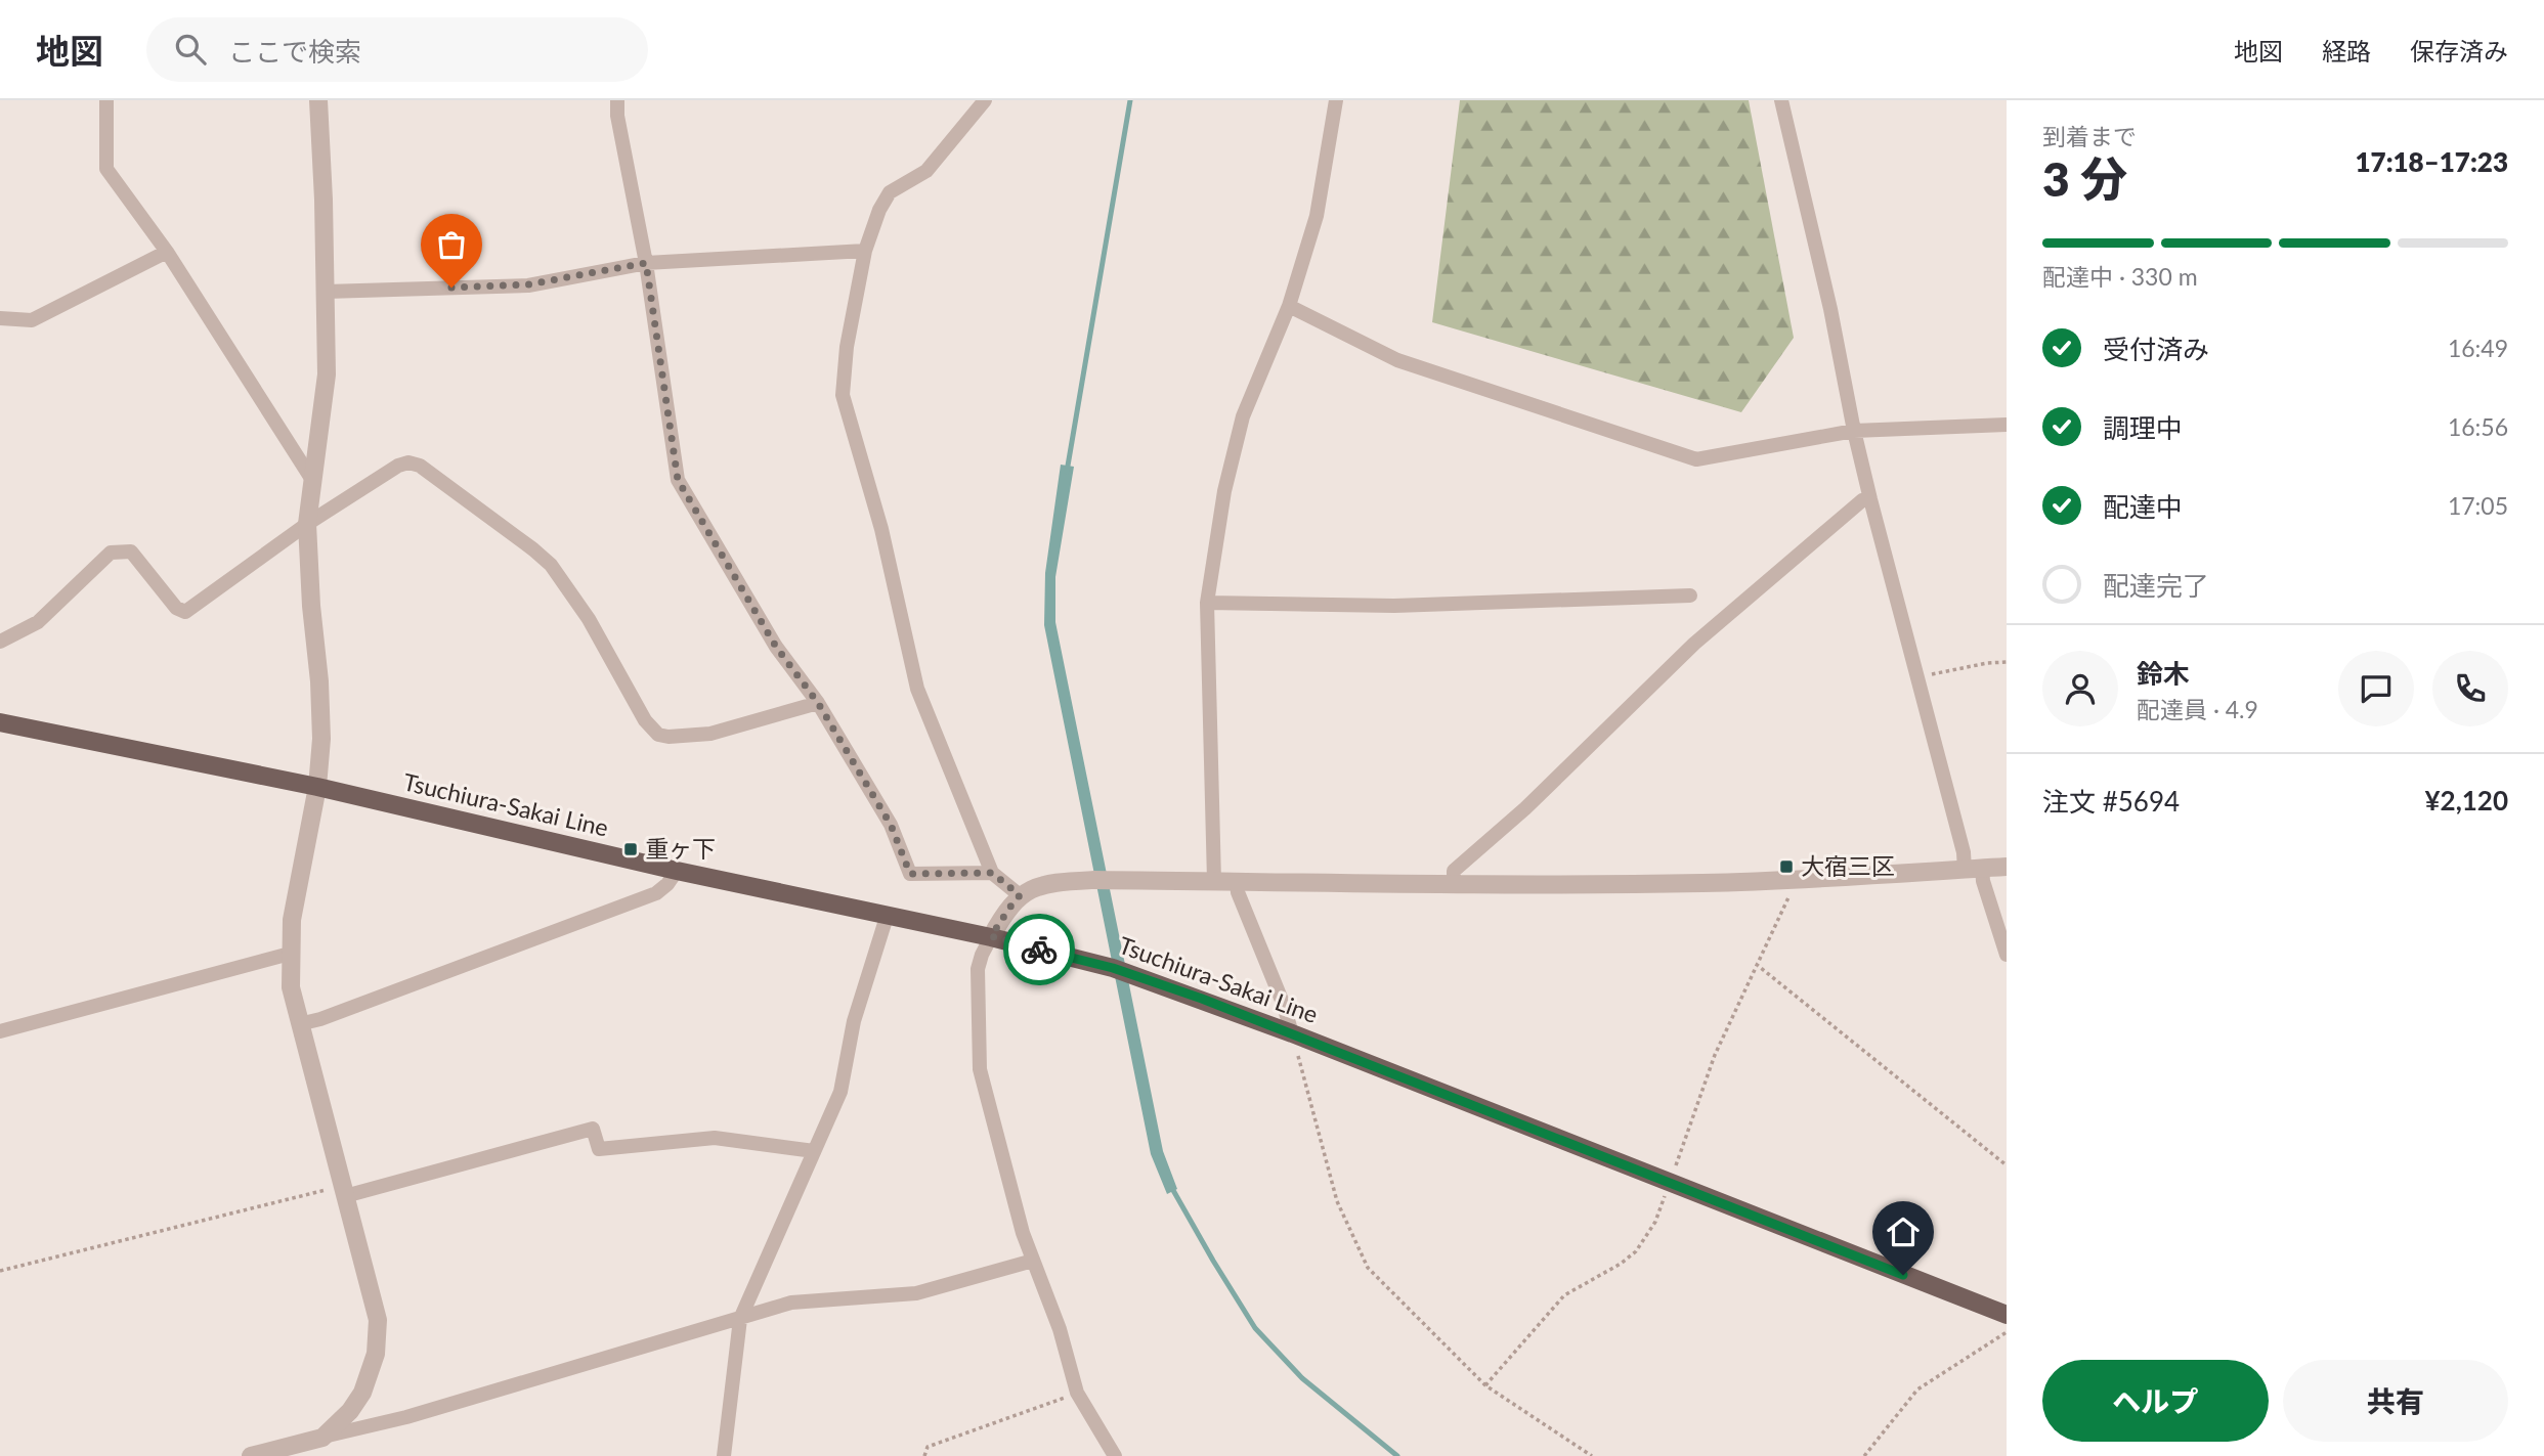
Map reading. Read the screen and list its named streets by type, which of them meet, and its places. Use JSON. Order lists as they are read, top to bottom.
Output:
{
  "streets": {
    "main road": ["Tsuchiura-Sakai Line"]
  },
  "places": {
    "transit": ["重ヶ下", "大宿三区"]
  },
  "page": {
    "header": "地図",
    "search": "ここで検索",
    "nav": ["地図", "経路", "保存済み"],
    "heading": ["3 分", "到着まで", "17:18–17:23"],
    "panel": [
      "鈴木",
      "配達員 · 4.9",
      "注文 #5694",
      "¥2,120"
    ],
    "bar": "配達中 · 330 m",
    "list": [
      ["受付済み", "16:49"],
      ["調理中", "16:56"],
      ["配達中", "17:05"],
      "配達完了"
    ],
    "buttons": ["ヘルプ", "共有"]
  }
}
